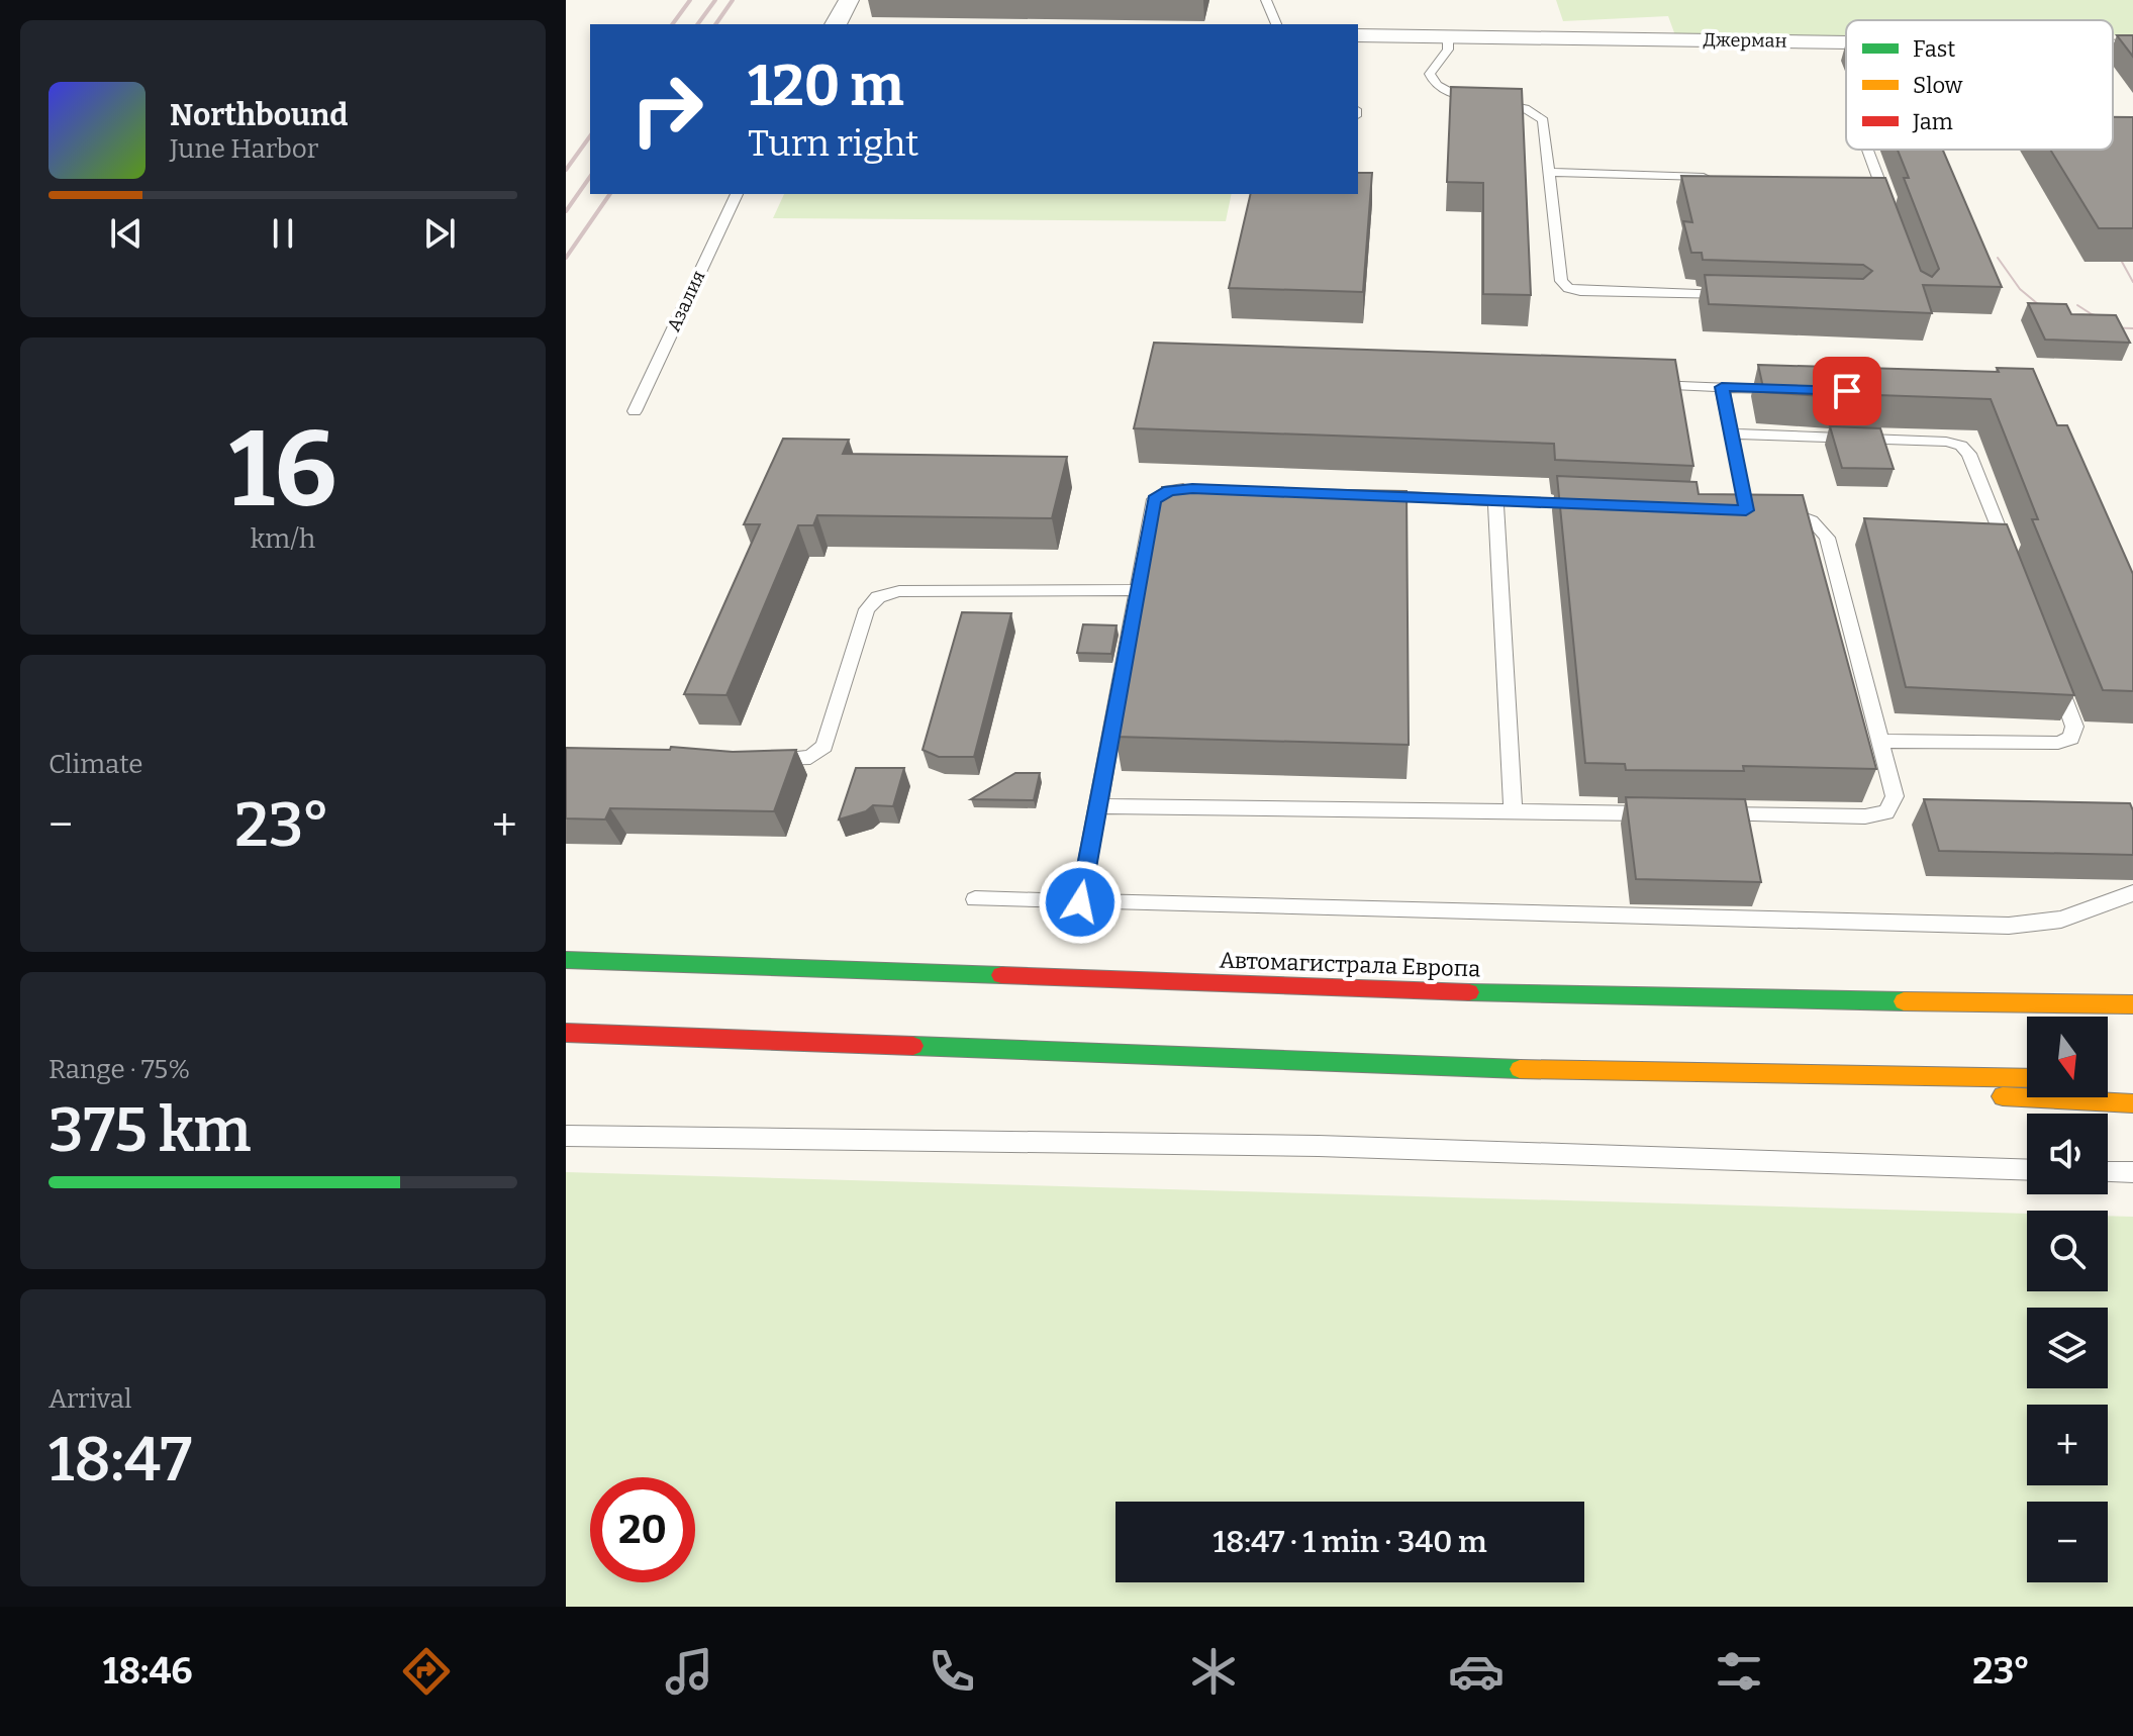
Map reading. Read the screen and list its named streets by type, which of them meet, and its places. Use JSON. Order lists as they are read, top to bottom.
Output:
{
  "streets": {
    "highway": ["Автомагистрала Европа"],
    "street": ["Джерман"],
    "lane": ["Азалия"]
  },
  "legend": ["Fast", "Slow", "Jam"],
  "north": "bottom",
  "page": {
    "turn": ["120 m", "Turn right"],
    "song": ["Northbound", "June Harbor"],
    "tile": [
      ["16", "km/h"],
      "Climate",
      ["Range · 75%", "375 km"],
      ["Arrival", "18:47"]
    ],
    "heat": ["−", "23°", "+"],
    "map_buttons": ["+", "−"],
    "limit": "20",
    "trip": "18:47 · 1 min · 340 m",
    "tabs": ["18:46", "23°"]
  }
}
